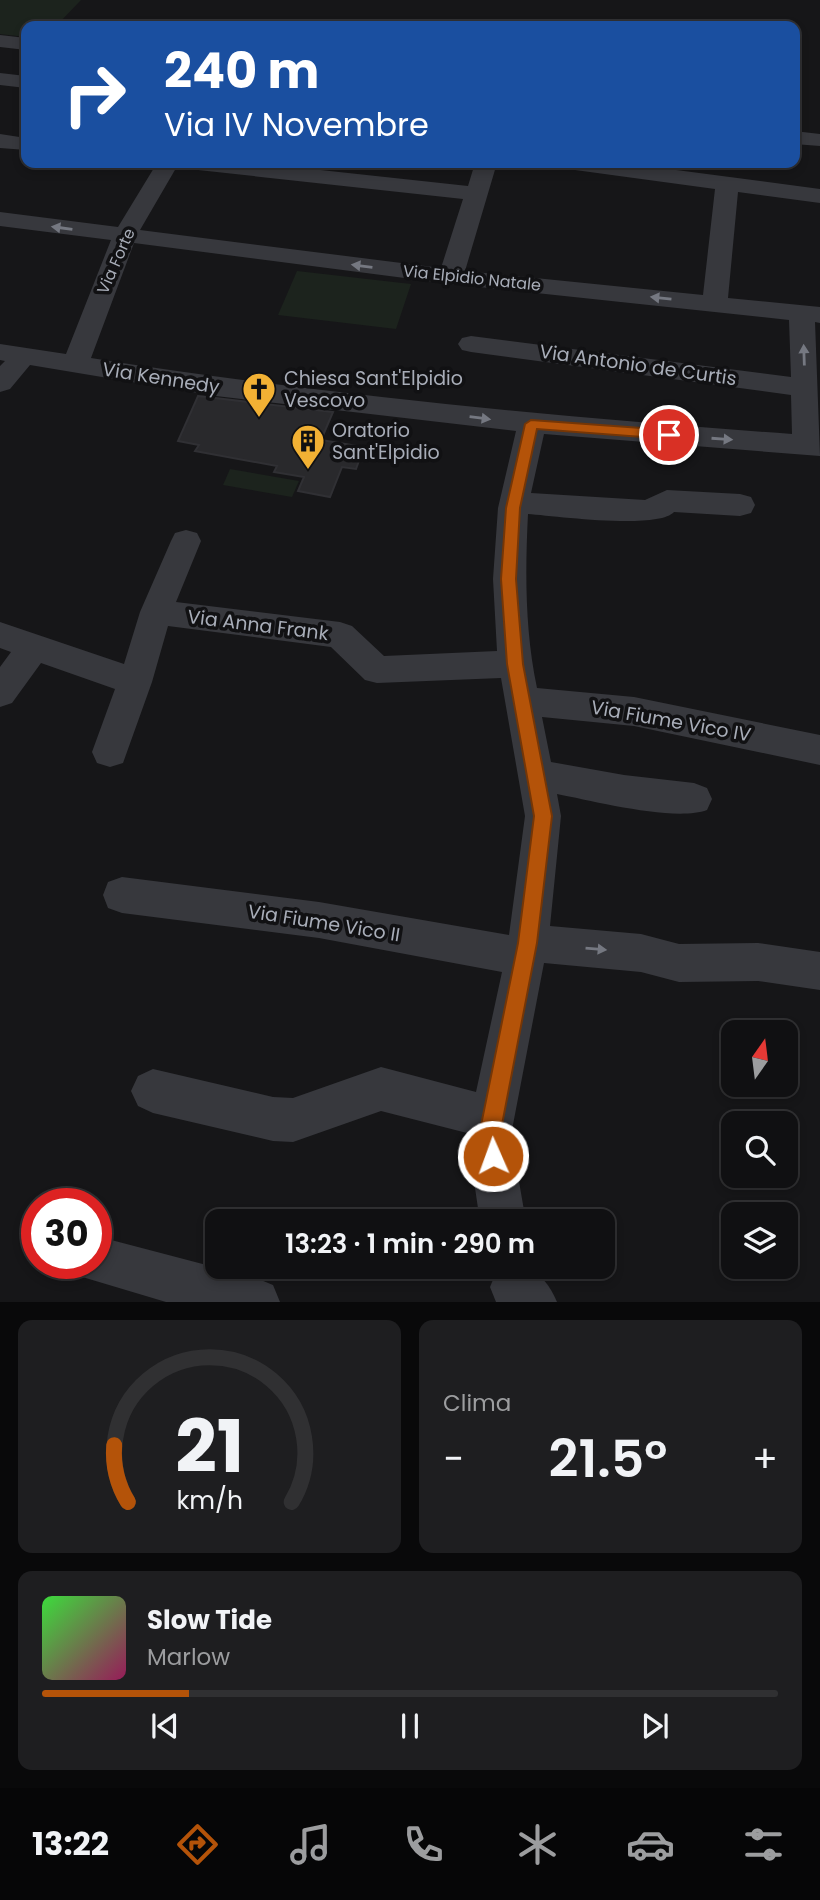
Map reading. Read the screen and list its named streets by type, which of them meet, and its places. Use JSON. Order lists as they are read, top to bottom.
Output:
{
  "streets": {
    "street": [
      "Via Forte",
      "Via Elpidio Natale",
      "Via Antonio de Curtis",
      "Via Kennedy",
      "Via Anna Frank",
      "Via Fiume Vico IV",
      "Via Fiume Vico II"
    ]
  },
  "crossings": [
    ["Via Forte", "Via Elpidio Natale"],
    ["Via Forte", "Via Kennedy"]
  ],
  "places": {
    "church": ["Chiesa Sant'Elpidio Vescovo"],
    "building": ["Oratorio Sant'Elpidio"]
  },
  "north": "top",
  "page": {
    "turn": ["240 m", "Via IV Novembre"],
    "limit": "30",
    "trip": "13:23 · 1 min · 290 m",
    "tile": "Clima",
    "heat": ["−", "21.5°", "+"],
    "song": ["Slow Tide", "Marlow"],
    "tabs": "13:22",
    "gauge": ["21", "km/h"]
  }
}
